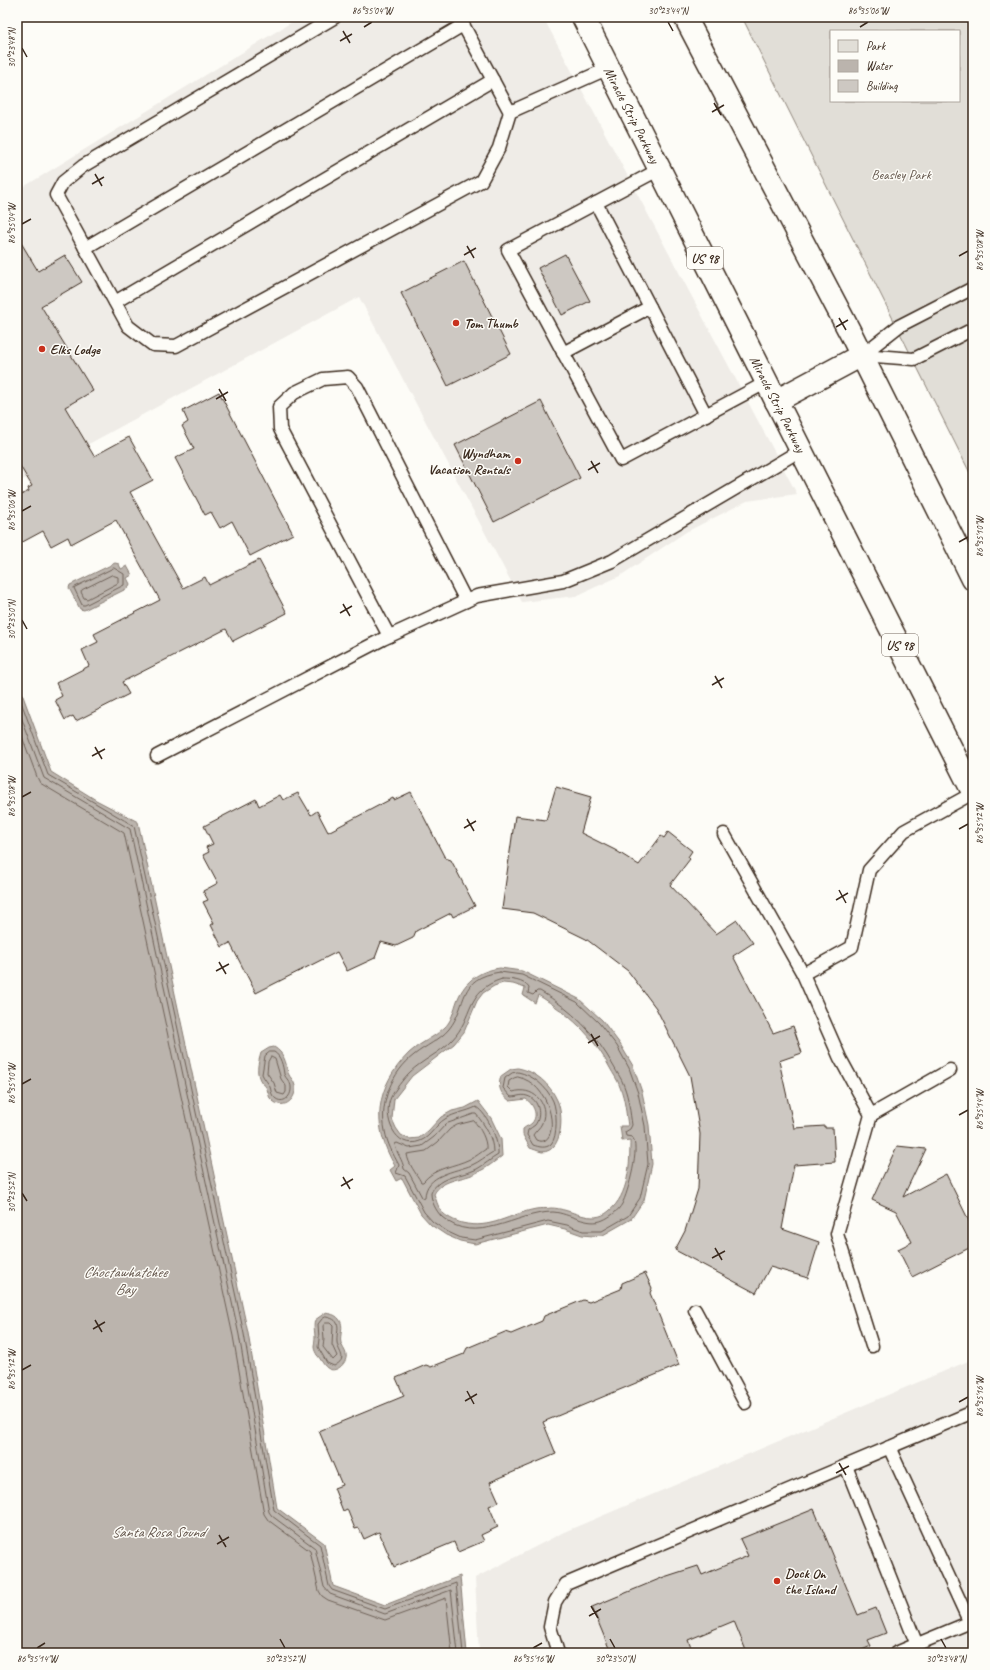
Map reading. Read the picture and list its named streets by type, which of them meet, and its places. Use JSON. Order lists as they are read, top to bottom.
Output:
{
  "streets": {
    "highway": ["Miracle Strip Parkway", "US 98"]
  },
  "water": ["Choctawhatchee Bay", "Santa Rosa Sound"],
  "parks": ["Beasley Park"],
  "places": [
    "Tom Thumb",
    "Elks Lodge",
    "Wyndham Vacation Rentals",
    "Dock On the Island"
  ],
  "legend": ["Park", "Water", "Building"],
  "coordinates": [
    "86°35'04\"W",
    "30°23'44\"N",
    "86°35'06\"W",
    "30°23'48\"N",
    "86°35'08\"W",
    "86°35'10\"W",
    "30°23'50\"N",
    "86°35'12\"W",
    "86°35'14\"W",
    "30°23'52\"N",
    "86°35'16\"W"
  ]
}
